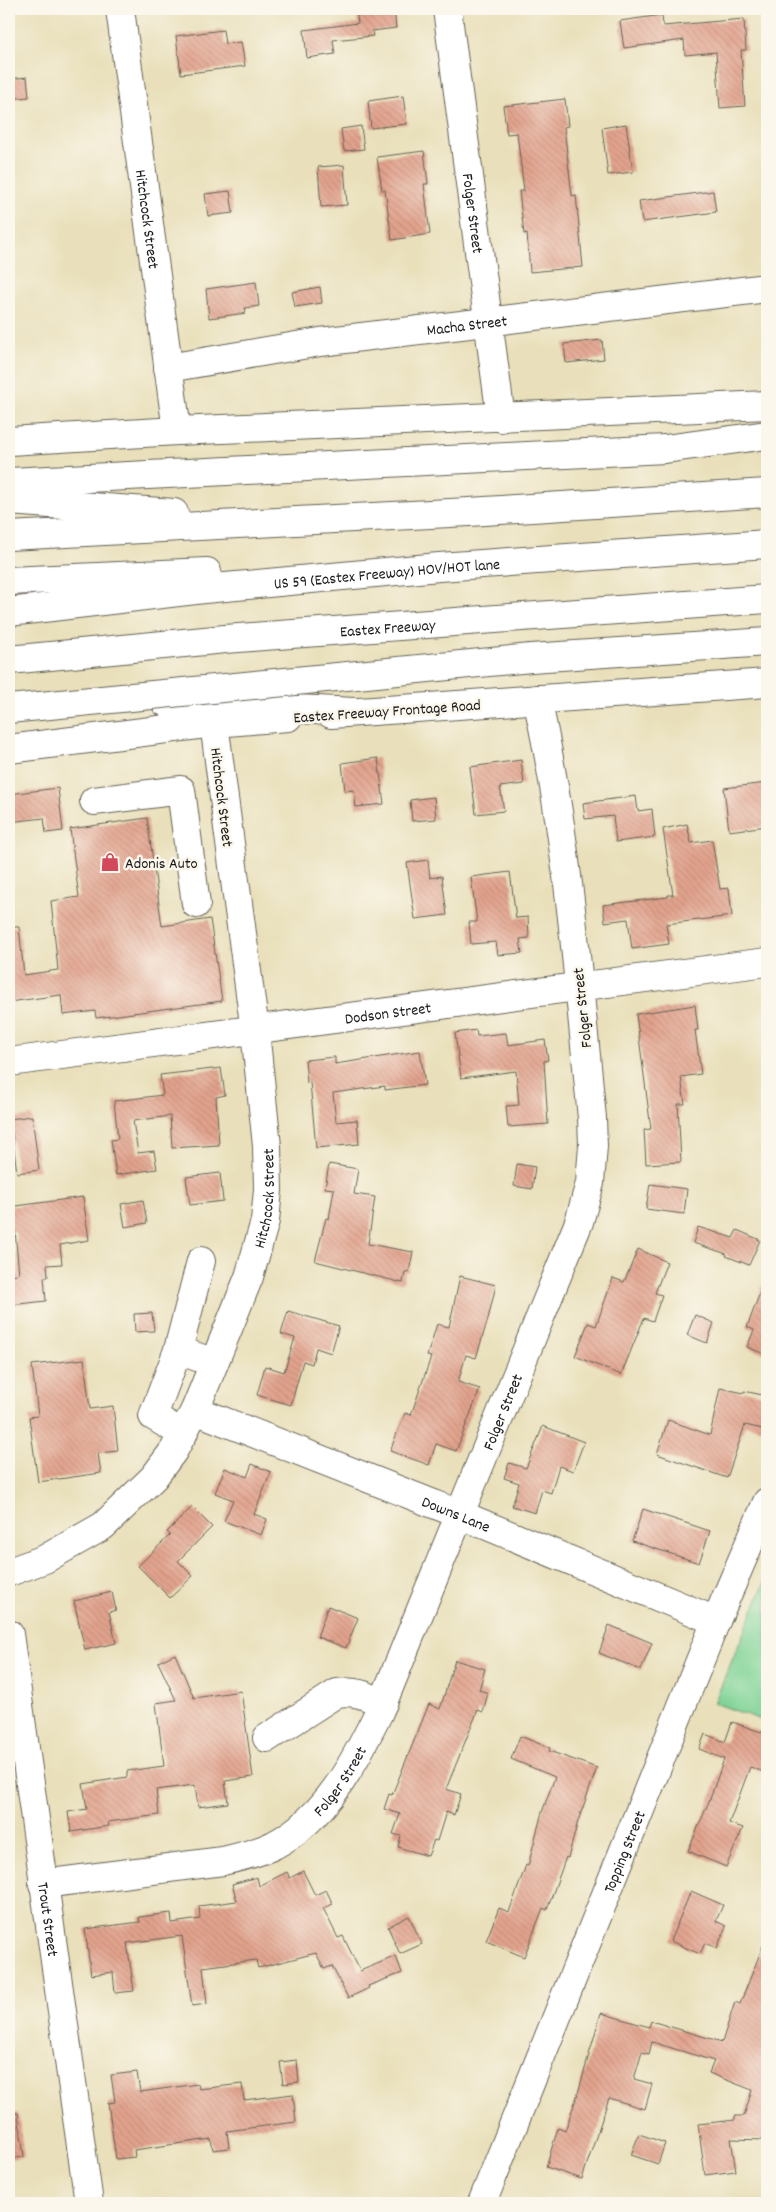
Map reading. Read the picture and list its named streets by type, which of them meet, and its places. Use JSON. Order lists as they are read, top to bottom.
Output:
{
  "streets": {
    "main road": [
      "Folger Street",
      "Hitchcock Street",
      "Macha Street",
      "US 59 (Eastex Freeway) HOV/HOT lane",
      "Eastex Freeway",
      "Eastex Freeway Frontage Road",
      "Dodson Street",
      "Downs Lane",
      "Topping Street",
      "Trout Street"
    ]
  },
  "crossings": [
    ["Folger Street", "Macha Street"],
    ["Folger Street", "Eastex Freeway Frontage Road"],
    ["Folger Street", "Dodson Street"],
    ["Folger Street", "Downs Lane"],
    ["Folger Street", "Trout Street"],
    ["Hitchcock Street", "Macha Street"],
    ["Hitchcock Street", "Eastex Freeway Frontage Road"],
    ["Hitchcock Street", "Dodson Street"],
    ["Hitchcock Street", "Downs Lane"],
    ["Downs Lane", "Topping Street"]
  ],
  "places": {
    "shop": ["Adonis Auto"]
  }
}
